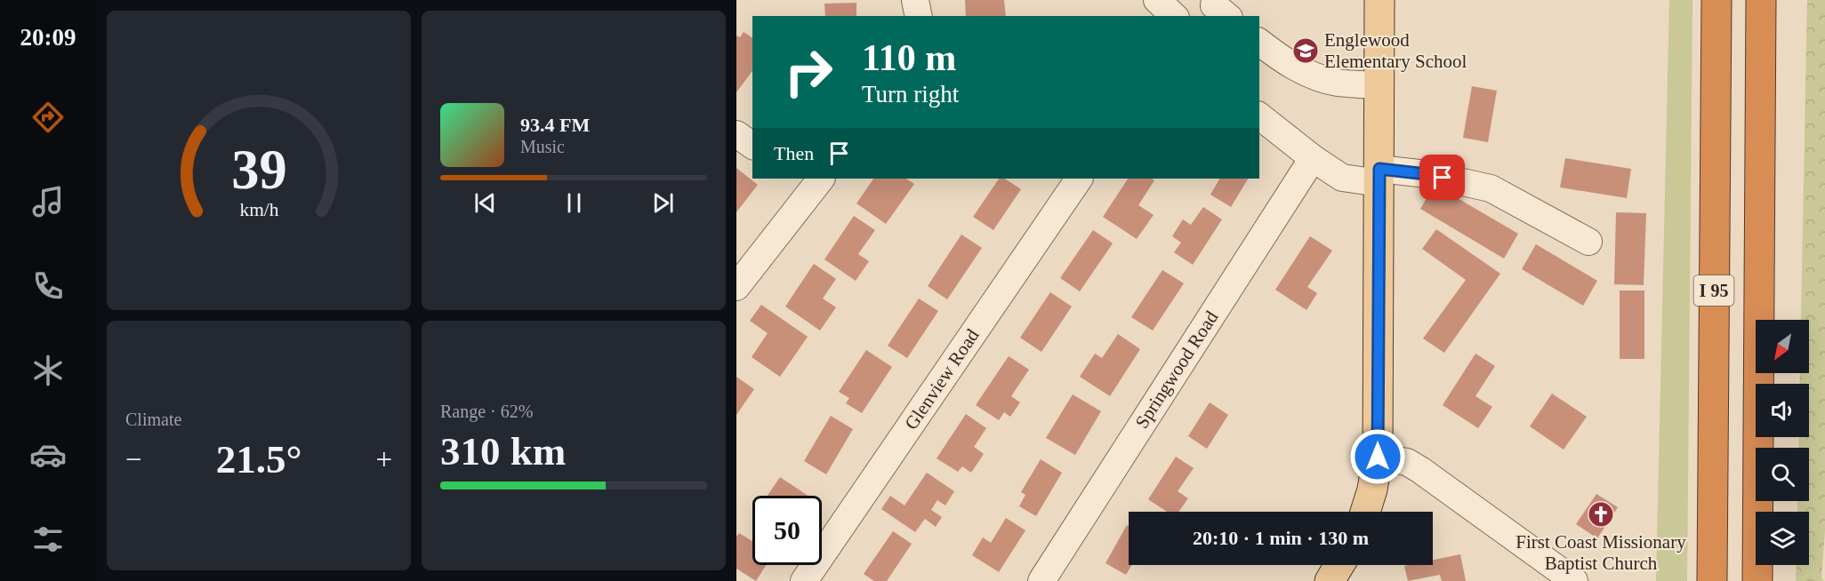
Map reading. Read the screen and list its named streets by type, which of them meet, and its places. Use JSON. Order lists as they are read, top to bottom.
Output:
{
  "streets": {
    "highway": ["I 95"],
    "street": ["Springwood Road", "Glenview Road"]
  },
  "places": {
    "school or university": ["Englewood Elementary School"],
    "church": ["First Coast Missionary Baptist Church"]
  },
  "north": "bottom left",
  "page": {
    "tabs": "20:09",
    "turn": ["110 m", "Turn right"],
    "song": ["93.4 FM", "Music"],
    "then": "Then",
    "tile": [
      "Climate",
      ["Range · 62%", "310 km"]
    ],
    "heat": ["−", "21.5°", "+"],
    "limit": "50",
    "trip": "20:10 · 1 min · 130 m",
    "gauge": ["39", "km/h"]
  }
}
